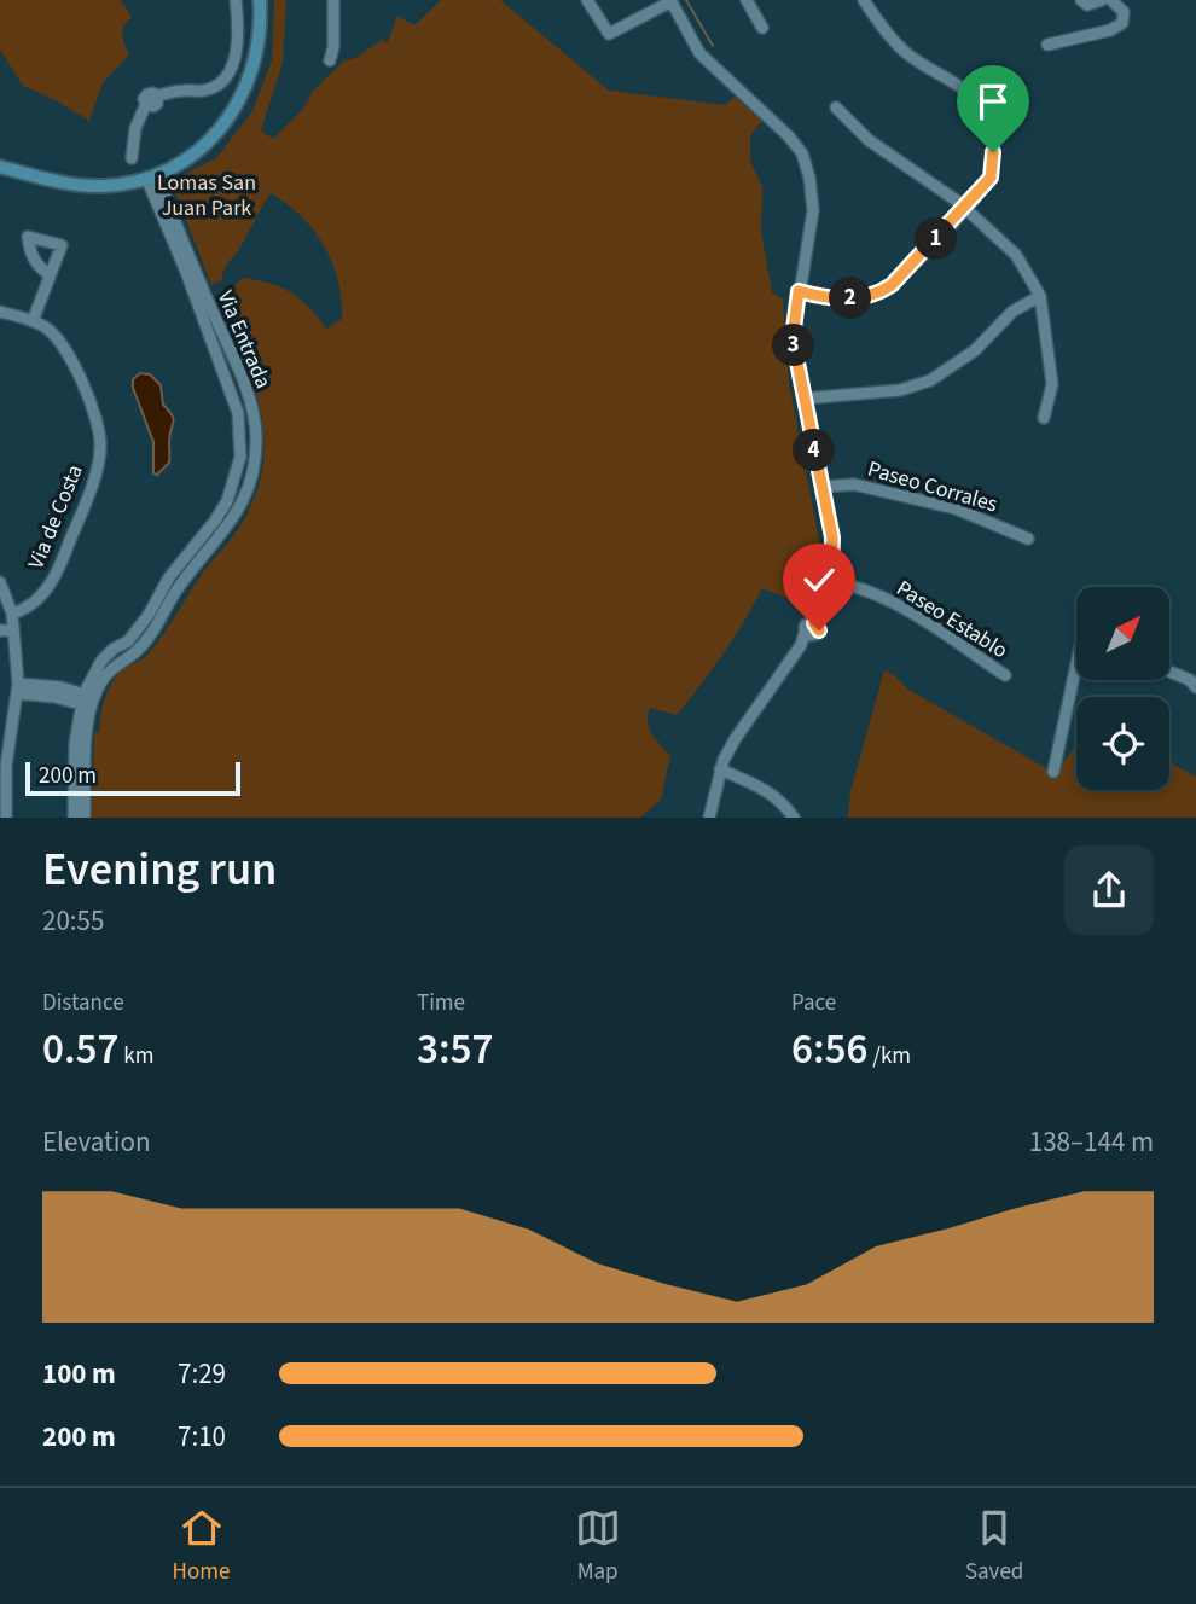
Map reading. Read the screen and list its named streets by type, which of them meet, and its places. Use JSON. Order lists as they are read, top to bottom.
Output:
{
  "streets": {
    "street": [
      "Via Entrada",
      "Paseo Corrales",
      "Via de Costa",
      "Paseo Establo"
    ]
  },
  "parks": ["Lomas San Juan Park"],
  "scale_bar": "200 m",
  "north": "top right",
  "page": {
    "pins": [
      "1",
      "2",
      "3",
      "4"
    ],
    "scale": "200 m",
    "heading": ["Evening run", "20:55"],
    "stats": [
      ["Distance", "0.57 km"],
      ["Time", "3:57"],
      ["Pace", "6:56 /km"]
    ],
    "chart": ["Elevation", "138–144 m"],
    "list": [
      {
        "name": "100 m",
        "note": "7:29"
      },
      {
        "name": "200 m",
        "note": "7:10"
      }
    ],
    "tabs": ["Home", "Map", "Saved"]
  }
}
